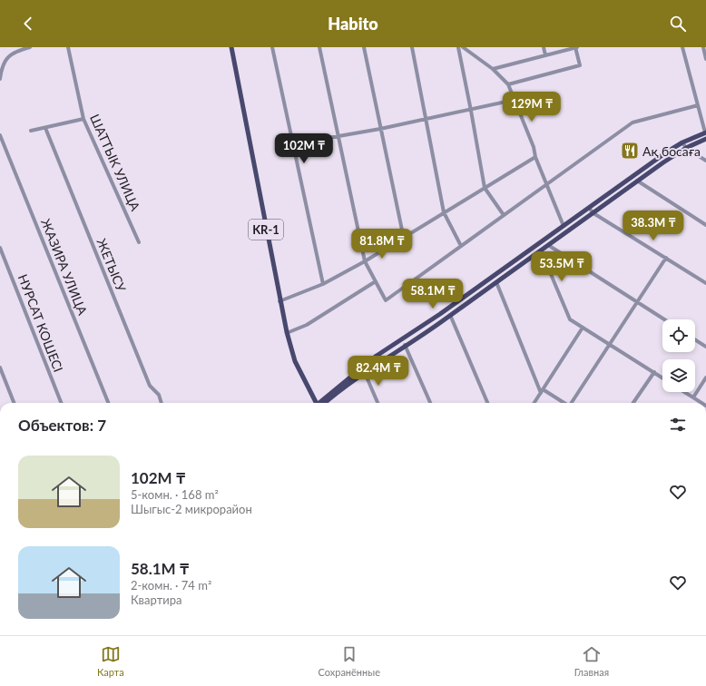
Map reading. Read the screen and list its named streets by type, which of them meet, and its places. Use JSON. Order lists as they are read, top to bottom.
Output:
{
  "streets": {
    "main road": ["KR-1"],
    "street": [
      "ШАТТЫК УЛИЦА",
      "ЖЕТЫСУ",
      "ЖАЗИРА УЛИЦА",
      "НУРСАТ КОШЕСI"
    ]
  },
  "places": {
    "restaurant": ["Ақ босаға"]
  },
  "page": {
    "header": "Habito",
    "price": [
      "129M ₸",
      "102M ₸",
      "38.3M ₸",
      "81.8M ₸",
      "53.5M ₸",
      "58.1M ₸",
      "82.4M ₸"
    ],
    "heading": "Объектов: 7",
    "list": [
      {
        "name": "102M ₸",
        "note": "5-комн. · 168 m² · Шыгыс-2 микрорайон"
      },
      {
        "name": "58.1M ₸",
        "note": "2-комн. · 74 m² · Квартира"
      }
    ],
    "tabs": ["Карта", "Сохранённые", "Главная"]
  }
}
